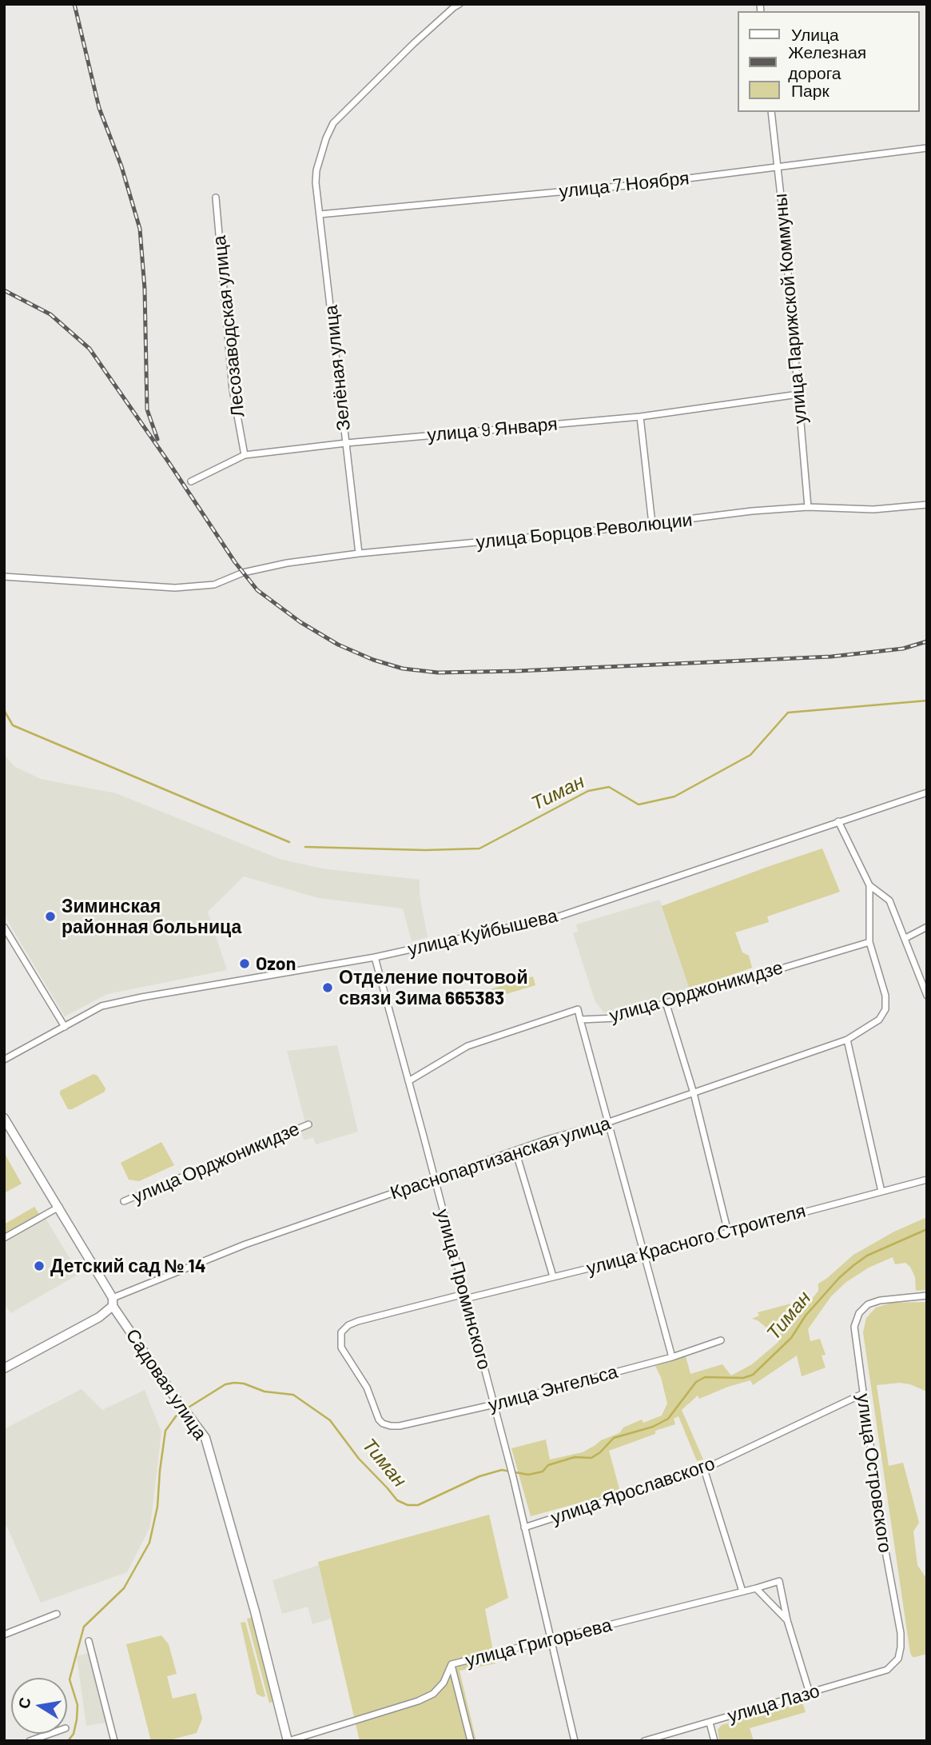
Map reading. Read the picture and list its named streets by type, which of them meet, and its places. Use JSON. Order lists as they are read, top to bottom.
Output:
{
  "streets": {
    "street": [
      "улица 7 Ноября",
      "улица Парижской Коммуны",
      "Лесозаводская улица",
      "Зелёная улица",
      "улица 9 Января",
      "улица Борцов Революции",
      "улица Куйбышева",
      "улица Орджоникидзе",
      "Краснопартизанская улица",
      "улица Красного Строителя",
      "улица Проминского",
      "Садовая улица",
      "улица Энгельса",
      "улица Островского",
      "улица Ярославского",
      "улица Григорьева",
      "улица Лазо"
    ]
  },
  "crossings": [
    ["улица 7 Ноября", "улица Парижской Коммуны"],
    ["улица 7 Ноября", "Зелёная улица"],
    ["улица Парижской Коммуны", "улица 9 Января"],
    ["улица Парижской Коммуны", "улица Борцов Революции"],
    ["Лесозаводская улица", "улица 9 Января"],
    ["Зелёная улица", "улица 9 Января"],
    ["Зелёная улица", "улица Борцов Революции"],
    ["улица Куйбышева", "улица Проминского"],
    ["улица Орджоникидзе", "Краснопартизанская улица"],
    ["улица Орджоникидзе", "улица Проминского"],
    ["Краснопартизанская улица", "улица Проминского"],
    ["Краснопартизанская улица", "Садовая улица"],
    ["улица Красного Строителя", "улица Проминского"],
    ["улица Красного Строителя", "улица Энгельса"],
    ["улица Проминского", "улица Энгельса"],
    ["улица Проминского", "улица Ярославского"],
    ["Садовая улица", "улица Григорьева"],
    ["улица Островского", "улица Ярославского"],
    ["улица Островского", "улица Лазо"]
  ],
  "water": ["Тиман"],
  "places": [
    "Зиминская районная больница",
    "Ozon",
    "Отделение почтовой связи Зима 665383",
    "Детский сад № 14"
  ],
  "legend": ["Улица", "Железная дорога", "Парк"],
  "north": "left"
}
